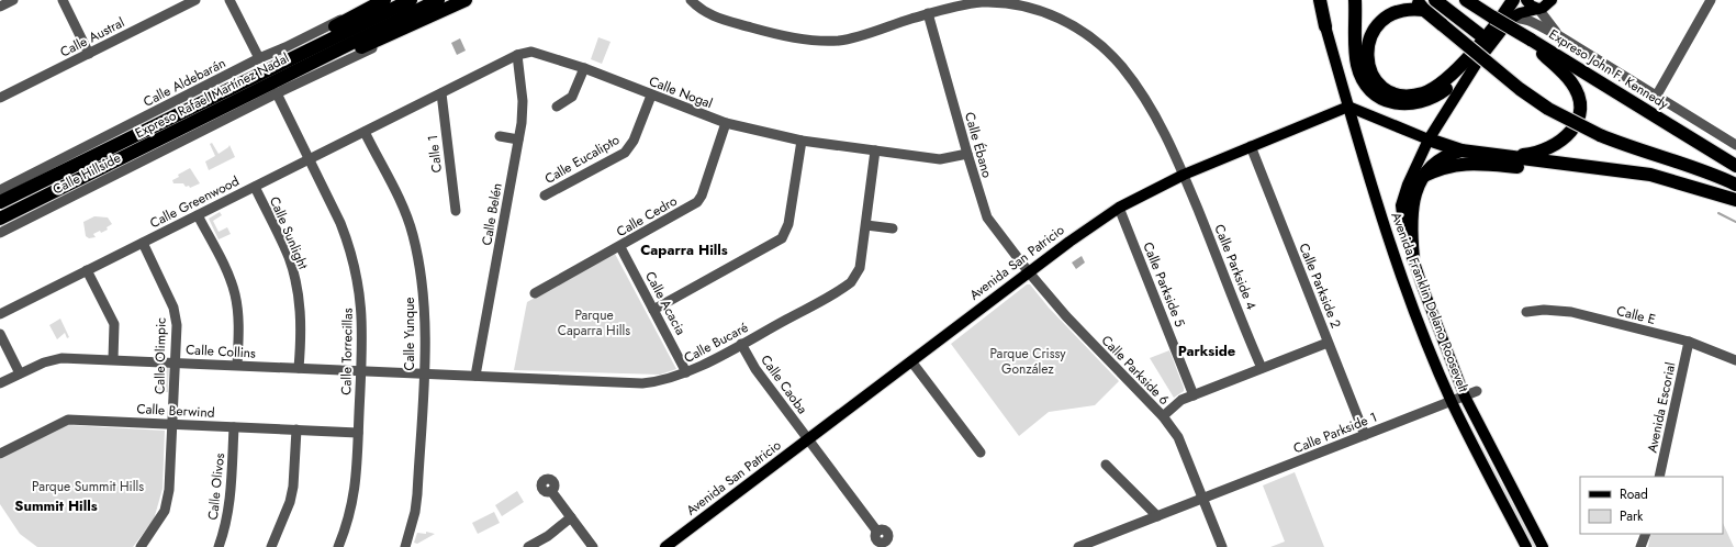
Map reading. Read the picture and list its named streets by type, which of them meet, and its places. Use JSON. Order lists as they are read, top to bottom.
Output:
{
  "streets": {
    "highway": ["Expreso John F. Kennedy", "Expreso Rafael Martínez Nadal"],
    "main road": ["Avenida San Patricio", "Avenida Franklin Delano Roosevelt"],
    "street": [
      "Calle Austral",
      "Calle Aldebarán",
      "Calle Nogal",
      "Calle Ébano",
      "Calle 1",
      "Calle Eucalipto",
      "Calle Hillside",
      "Calle Greenwood",
      "Calle Belén",
      "Calle Cedro",
      "Calle Sunlight",
      "Calle Parkside 4",
      "Calle Parkside 5",
      "Calle Parkside 2",
      "Calle Acacia",
      "Calle E",
      "Calle Yunque",
      "Calle Bucaré",
      "Calle Collins",
      "Calle Torrecillas",
      "Calle Olimpic",
      "Calle Parkside 6",
      "Calle Caoba",
      "Avenida Escorial",
      "Calle Berwind",
      "Calle Parkside 1",
      "Calle Olivos"
    ]
  },
  "crossings": [
    ["Calle Nogal", "Calle Ébano"],
    ["Calle Nogal", "Calle 1"],
    ["Calle Nogal", "Calle Eucalipto"],
    ["Calle Nogal", "Calle Greenwood"],
    ["Calle Nogal", "Calle Belén"],
    ["Calle Nogal", "Calle Cedro"],
    ["Calle Nogal", "Calle Bucaré"],
    ["Calle Ébano", "Avenida San Patricio"],
    ["Calle Ébano", "Calle Parkside 4"],
    ["Calle Ébano", "Calle Parkside 6"],
    ["Calle Hillside", "Calle Torrecillas"],
    ["Calle Greenwood", "Calle Sunlight"],
    ["Calle Greenwood", "Calle Yunque"],
    ["Calle Greenwood", "Calle Torrecillas"],
    ["Calle Greenwood", "Calle Olimpic"],
    ["Calle Belén", "Calle Bucaré"],
    ["Calle Cedro", "Calle Acacia"],
    ["Calle Sunlight", "Calle Collins"],
    ["Avenida San Patricio", "Calle Parkside 4"],
    ["Avenida San Patricio", "Calle Parkside 5"],
    ["Avenida San Patricio", "Calle Parkside 2"],
    ["Avenida San Patricio", "Avenida Franklin Delano Roosevelt"],
    ["Avenida San Patricio", "Calle Parkside 6"],
    ["Avenida San Patricio", "Calle Caoba"],
    ["Calle Parkside 2", "Calle Parkside 1"],
    ["Avenida Franklin Delano Roosevelt", "Calle Parkside 1"],
    ["Calle Acacia", "Calle Bucaré"],
    ["Calle E", "Avenida Escorial"],
    ["Calle Yunque", "Calle Collins"],
    ["Calle Bucaré", "Calle Collins"],
    ["Calle Bucaré", "Calle Caoba"],
    ["Calle Collins", "Calle Torrecillas"],
    ["Calle Collins", "Calle Olimpic"],
    ["Calle Torrecillas", "Calle Berwind"],
    ["Calle Olimpic", "Calle Berwind"],
    ["Calle Parkside 6", "Calle Parkside 1"],
    ["Calle Berwind", "Calle Olivos"]
  ],
  "districts": ["Caparra Hills", "Parkside", "Summit Hills"],
  "parks": ["Parque Caparra Hills", "Parque Crissy González", "Parque Summit Hills"],
  "legend": ["Road", "Park"]
}
